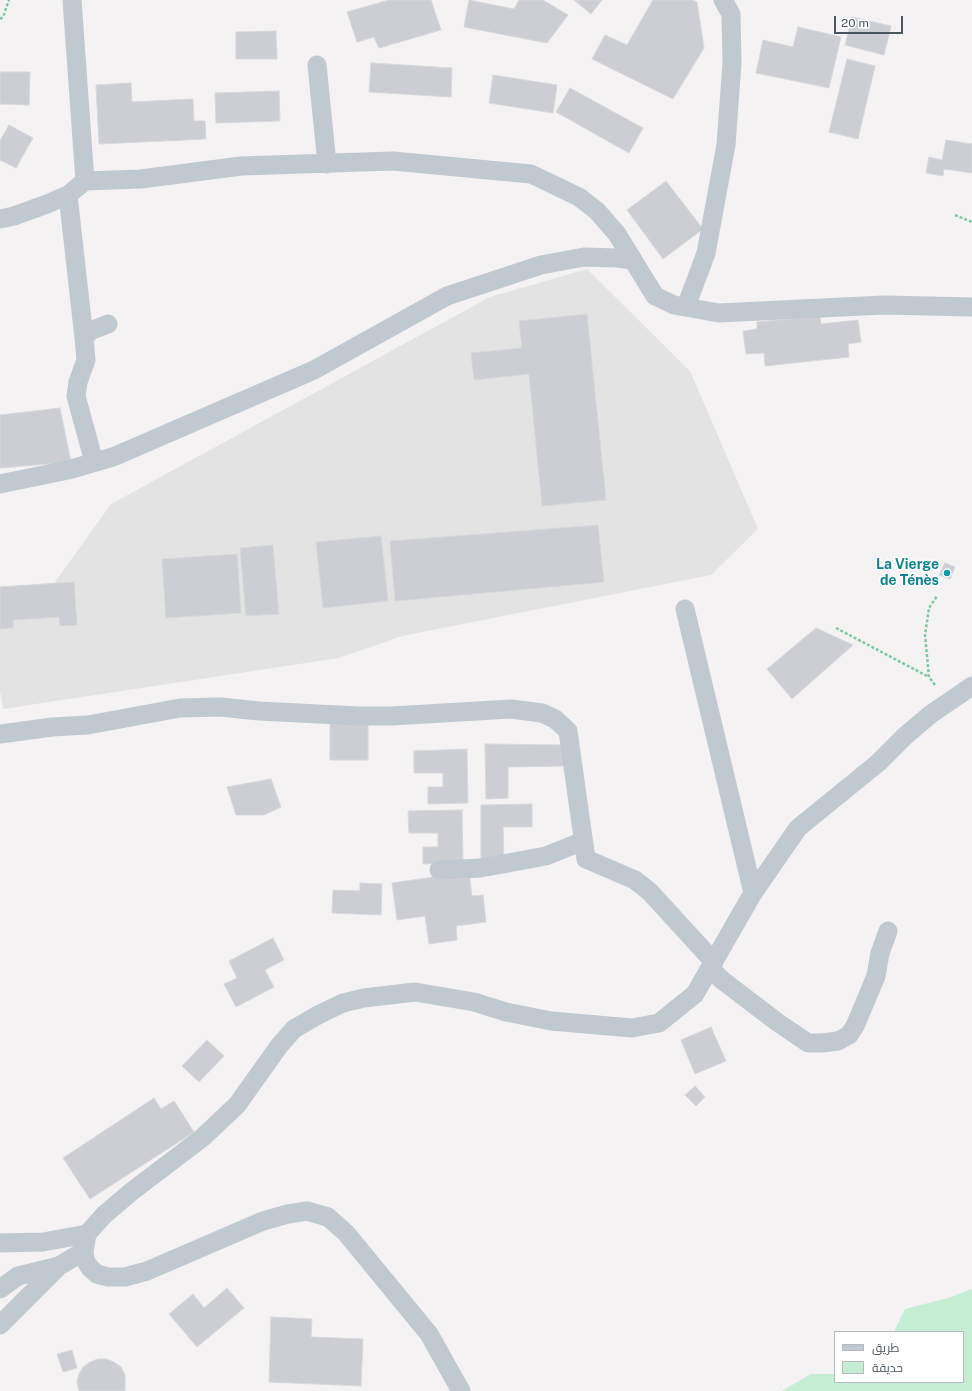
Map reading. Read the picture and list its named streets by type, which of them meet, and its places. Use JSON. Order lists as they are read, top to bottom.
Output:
{
  "places": ["La Vierge de Ténès"],
  "legend": ["طريق", "حديقة"],
  "scale_bar": "20 m"
}
